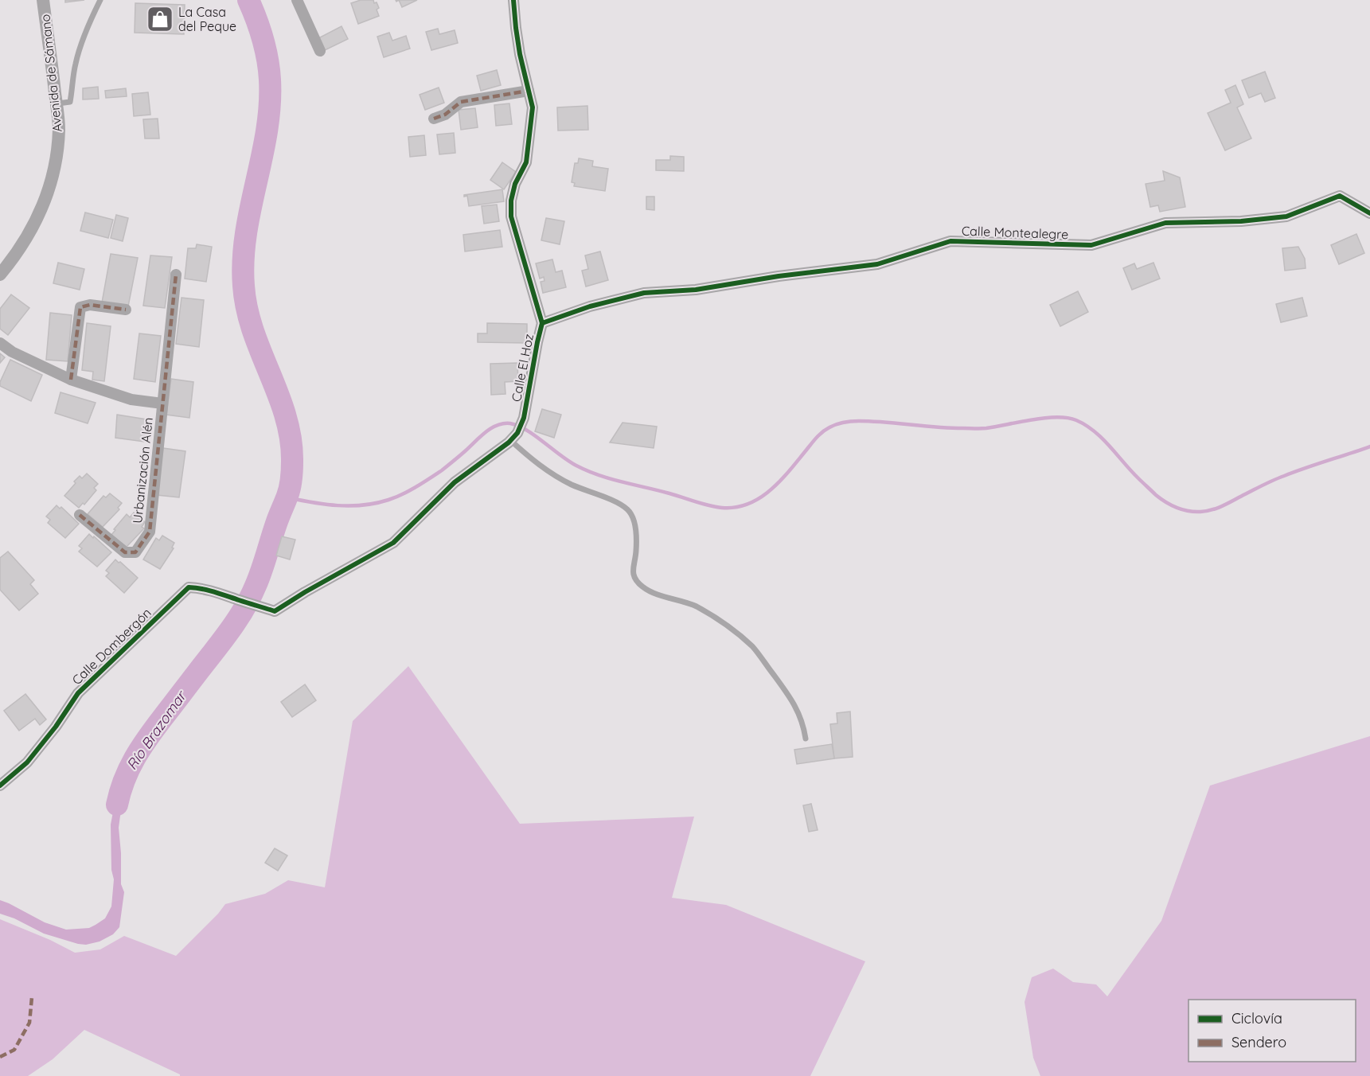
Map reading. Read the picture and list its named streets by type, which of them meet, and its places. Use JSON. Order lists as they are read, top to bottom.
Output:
{
  "streets": {
    "street": [
      "Avenida de Sámano",
      "Calle Montealegre",
      "Calle El Hoz",
      "Urbanización Alén",
      "Calle Dombergón"
    ]
  },
  "crossings": [
    ["Calle Montealegre", "Calle El Hoz"],
    ["Calle El Hoz", "Calle Dombergón"]
  ],
  "water": ["Río Brazomar"],
  "places": {
    "shop": ["La Casa del Peque"]
  },
  "legend": ["Ciclovía", "Sendero"]
}
